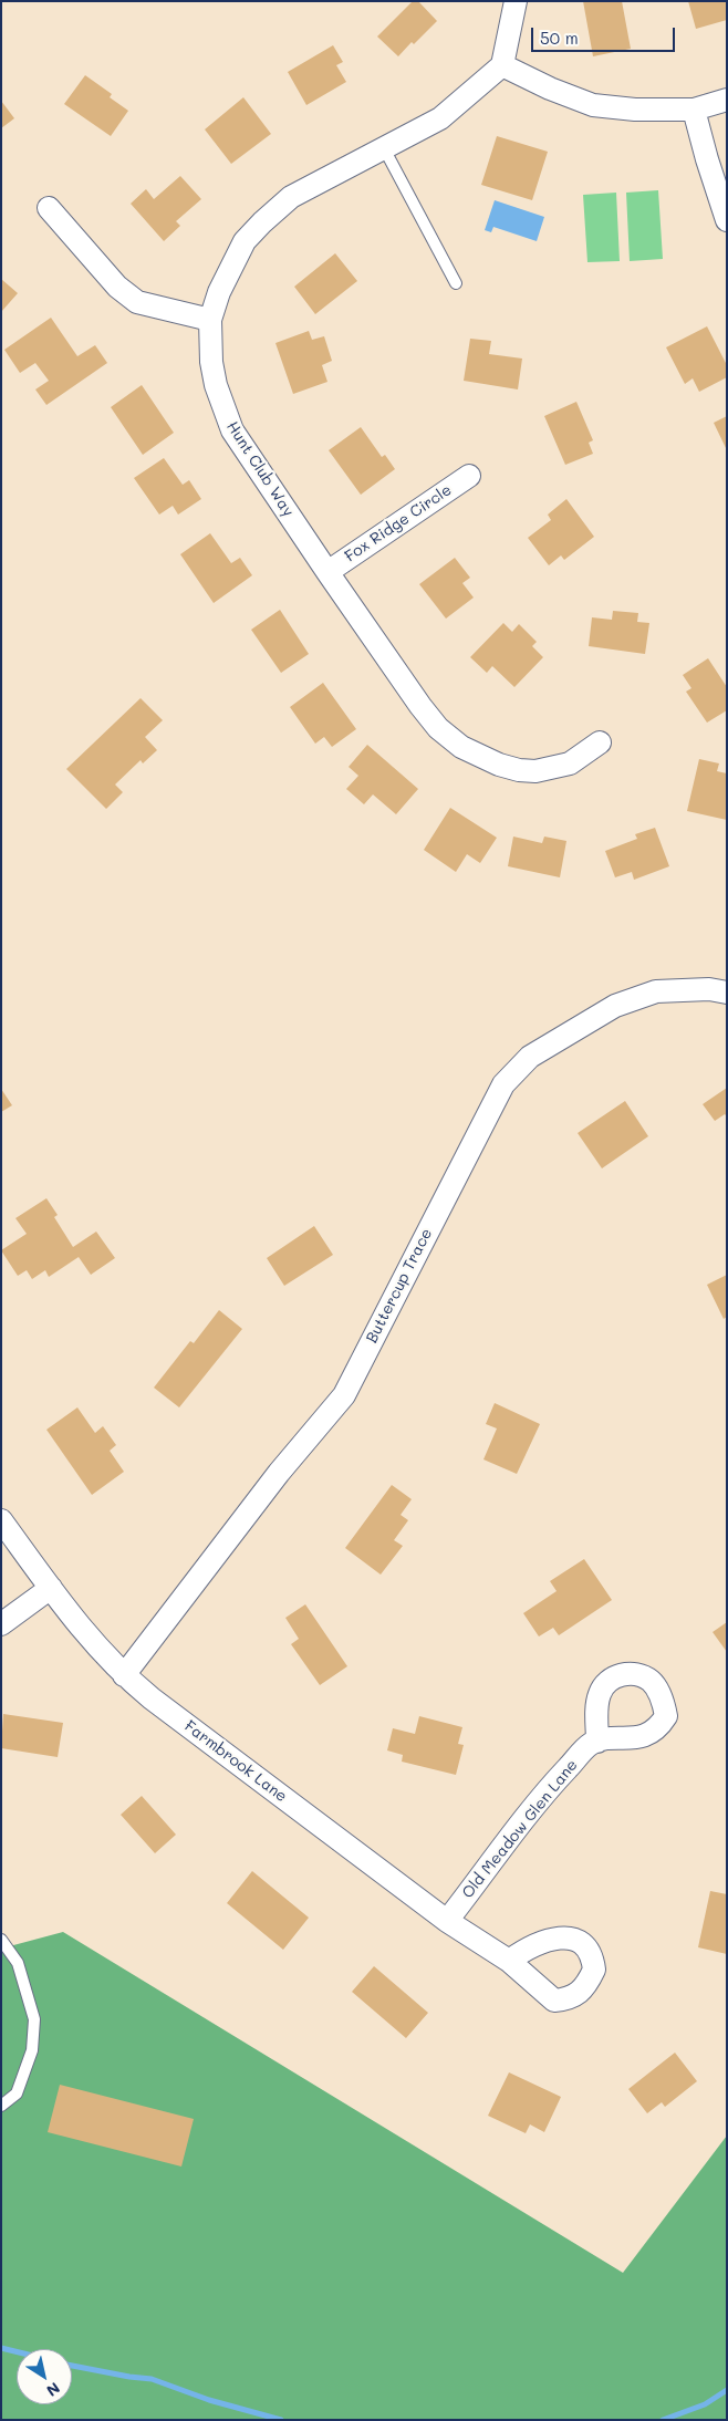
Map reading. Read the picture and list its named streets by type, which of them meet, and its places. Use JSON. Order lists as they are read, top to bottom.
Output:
{
  "streets": {
    "street": [
      "Hunt Club Way",
      "Fox Ridge Circle",
      "Buttercup Trace",
      "Farmbrook Lane",
      "Old Meadow Glen Lane"
    ]
  },
  "crossings": [
    ["Hunt Club Way", "Fox Ridge Circle"],
    ["Buttercup Trace", "Farmbrook Lane"],
    ["Farmbrook Lane", "Old Meadow Glen Lane"]
  ],
  "scale_bar": "50 m",
  "north": "bottom right"
}
